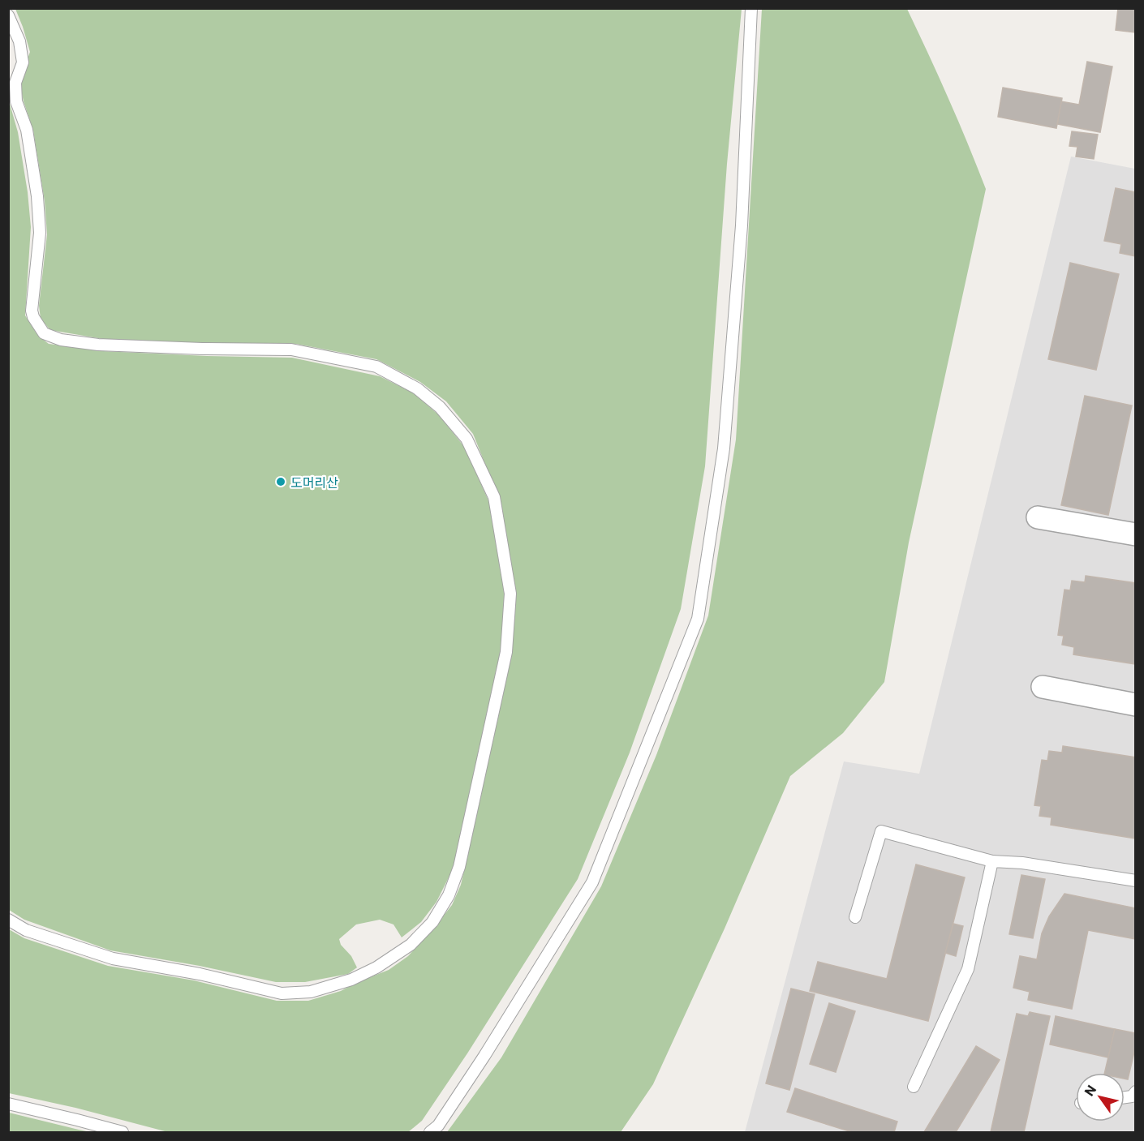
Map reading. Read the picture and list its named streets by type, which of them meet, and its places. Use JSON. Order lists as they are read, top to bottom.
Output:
{
  "places": ["도머리산"],
  "north": "top left"
}
